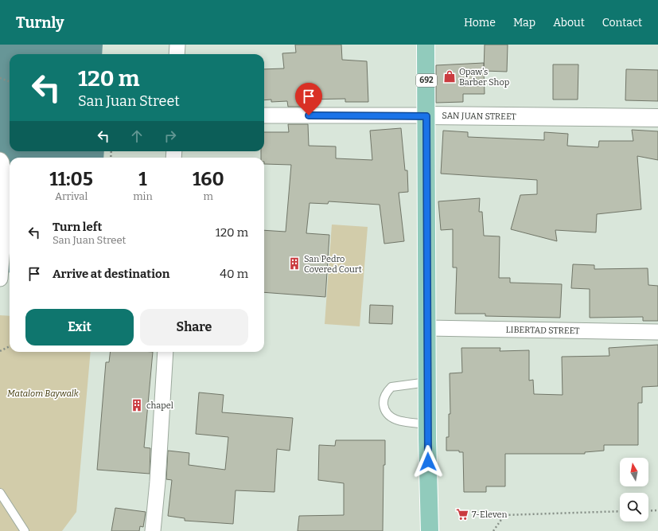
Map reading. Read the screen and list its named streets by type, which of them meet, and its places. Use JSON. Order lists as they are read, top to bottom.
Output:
{
  "streets": {
    "main road": ["692"],
    "street": ["SAN JUAN STREET", "LIBERTAD STREET"]
  },
  "crossings": [
    ["692", "SAN JUAN STREET"],
    ["692", "LIBERTAD STREET"]
  ],
  "parks": ["Matalom Baywalk"],
  "places": {
    "shop": ["Opaw's Barber Shop"],
    "building": ["San Pedro Covered Court", "chapel"],
    "supermarket": ["7-Eleven"]
  },
  "north": "top",
  "page": {
    "header": "Turnly",
    "nav": [
      "Home",
      "Map",
      "About",
      "Contact"
    ],
    "turn": ["120 m", "San Juan Street"],
    "eta": [
      "11:05",
      "Arrival",
      "1",
      "min",
      "160",
      "m"
    ],
    "list": [
      {
        "name": "Turn left",
        "note": "San Juan Street",
        "value": "120 m"
      },
      {
        "name": "Arrive at destination",
        "value": "40 m"
      }
    ],
    "buttons": ["Exit", "Share"]
  }
}
